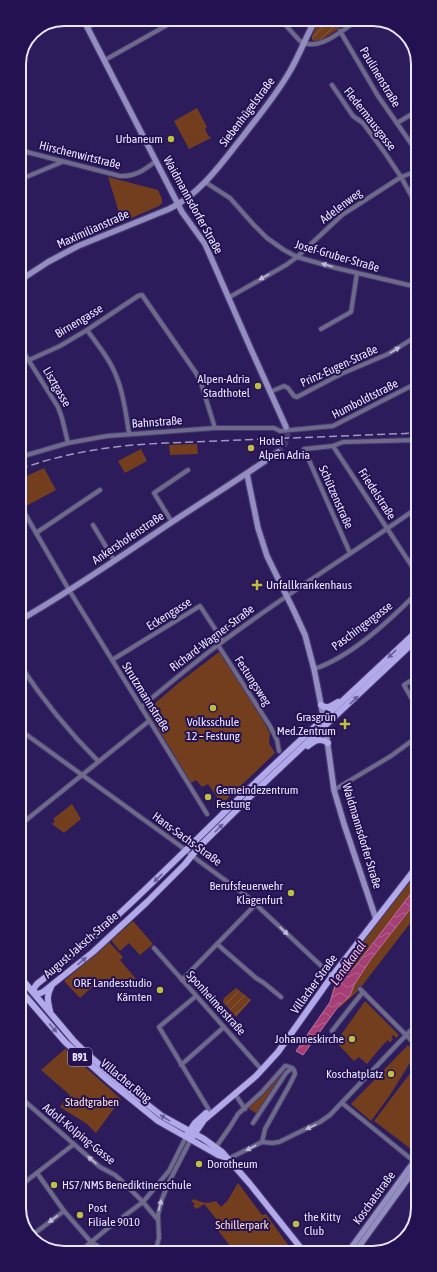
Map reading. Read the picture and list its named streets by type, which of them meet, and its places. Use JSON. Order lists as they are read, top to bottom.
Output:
{
  "streets": {
    "main road": [
      "August-Jaksch-Straße",
      "Villacher Straße",
      "B91",
      "Villacher Ring"
    ],
    "street": [
      "Paulinenstraße",
      "Siebenhügelstraße",
      "Fledermausgasse",
      "Hirschenwirtstraße",
      "Waidmannsdorfer Straße",
      "Adelenweg",
      "Maximilianstraße",
      "Josef-Gruber-Straße",
      "Birnengasse",
      "Prinz-Eugen-Straße",
      "Lisztgasse",
      "Humboldtstraße",
      "Bahnstraße",
      "Friedelstraße",
      "Schützenstraße",
      "Ankershofenstraße",
      "Eckengasse",
      "Paschingergasse",
      "Richard-Wagner-Straße",
      "Festungsweg",
      "Strutzmannstraße",
      "Hans-Sachs-Straße",
      "Sponheimerstraße",
      "Adolf-Kolping-Gasse",
      "Koschatstraße"
    ]
  },
  "crossings": [
    ["Siebenhügelstraße", "Waidmannsdorfer Straße"],
    ["Siebenhügelstraße", "Maximilianstraße"],
    ["Siebenhügelstraße", "Josef-Gruber-Straße"],
    ["Fledermausgasse", "Adelenweg"],
    ["Hirschenwirtstraße", "Waidmannsdorfer Straße"],
    ["Waidmannsdorfer Straße", "Adelenweg"],
    ["Waidmannsdorfer Straße", "Maximilianstraße"],
    ["Waidmannsdorfer Straße", "Prinz-Eugen-Straße"],
    ["Waidmannsdorfer Straße", "Ankershofenstraße"],
    ["Waidmannsdorfer Straße", "Paschingergasse"],
    ["Waidmannsdorfer Straße", "Richard-Wagner-Straße"],
    ["Waidmannsdorfer Straße", "August-Jaksch-Straße"],
    ["Waidmannsdorfer Straße", "Villacher Straße"],
    ["Adelenweg", "Josef-Gruber-Straße"],
    ["Birnengasse", "Lisztgasse"],
    ["Birnengasse", "Bahnstraße"],
    ["Lisztgasse", "Bahnstraße"],
    ["Humboldtstraße", "Bahnstraße"],
    ["Friedelstraße", "Schützenstraße"],
    ["Friedelstraße", "Richard-Wagner-Straße"],
    ["Schützenstraße", "Richard-Wagner-Straße"],
    ["Ankershofenstraße", "Strutzmannstraße"],
    ["Eckengasse", "Richard-Wagner-Straße"],
    ["Eckengasse", "Strutzmannstraße"],
    ["Richard-Wagner-Straße", "Festungsweg"],
    ["Richard-Wagner-Straße", "Strutzmannstraße"],
    ["Hans-Sachs-Straße", "August-Jaksch-Straße"],
    ["Hans-Sachs-Straße", "Villacher Straße"],
    ["August-Jaksch-Straße", "B91"],
    ["August-Jaksch-Straße", "Villacher Ring"],
    ["Villacher Straße", "Sponheimerstraße"],
    ["Villacher Straße", "Villacher Ring"],
    ["Villacher Straße", "Adolf-Kolping-Gasse"],
    ["B91", "Villacher Ring"]
  ],
  "one_way": ["Adelenweg", "Prinz-Eugen-Straße", "Adolf-Kolping-Gasse"],
  "water": ["Lendkanal"],
  "parks": ["Stadtgraben", "Schillerpark"],
  "places": {
    "other": [
      "Urbaneum",
      "Alpen-Adria Stadthotel",
      "Hotel Alpen Adria",
      "Volksschule 12 – Festung",
      "Gemeindezentrum Festung",
      "Berufsfeuerwehr Klagenfurt",
      "ORF Landesstudio Kärnten",
      "Johanneskirche",
      "Koschatplatz",
      "Dorotheum",
      "HS7/NMS Benediktinerschule",
      "Post Filiale 9010",
      "the Kitty Club"
    ],
    "health": ["Unfallkrankenhaus", "Grasgrün Med.Zentrum"]
  }
}
